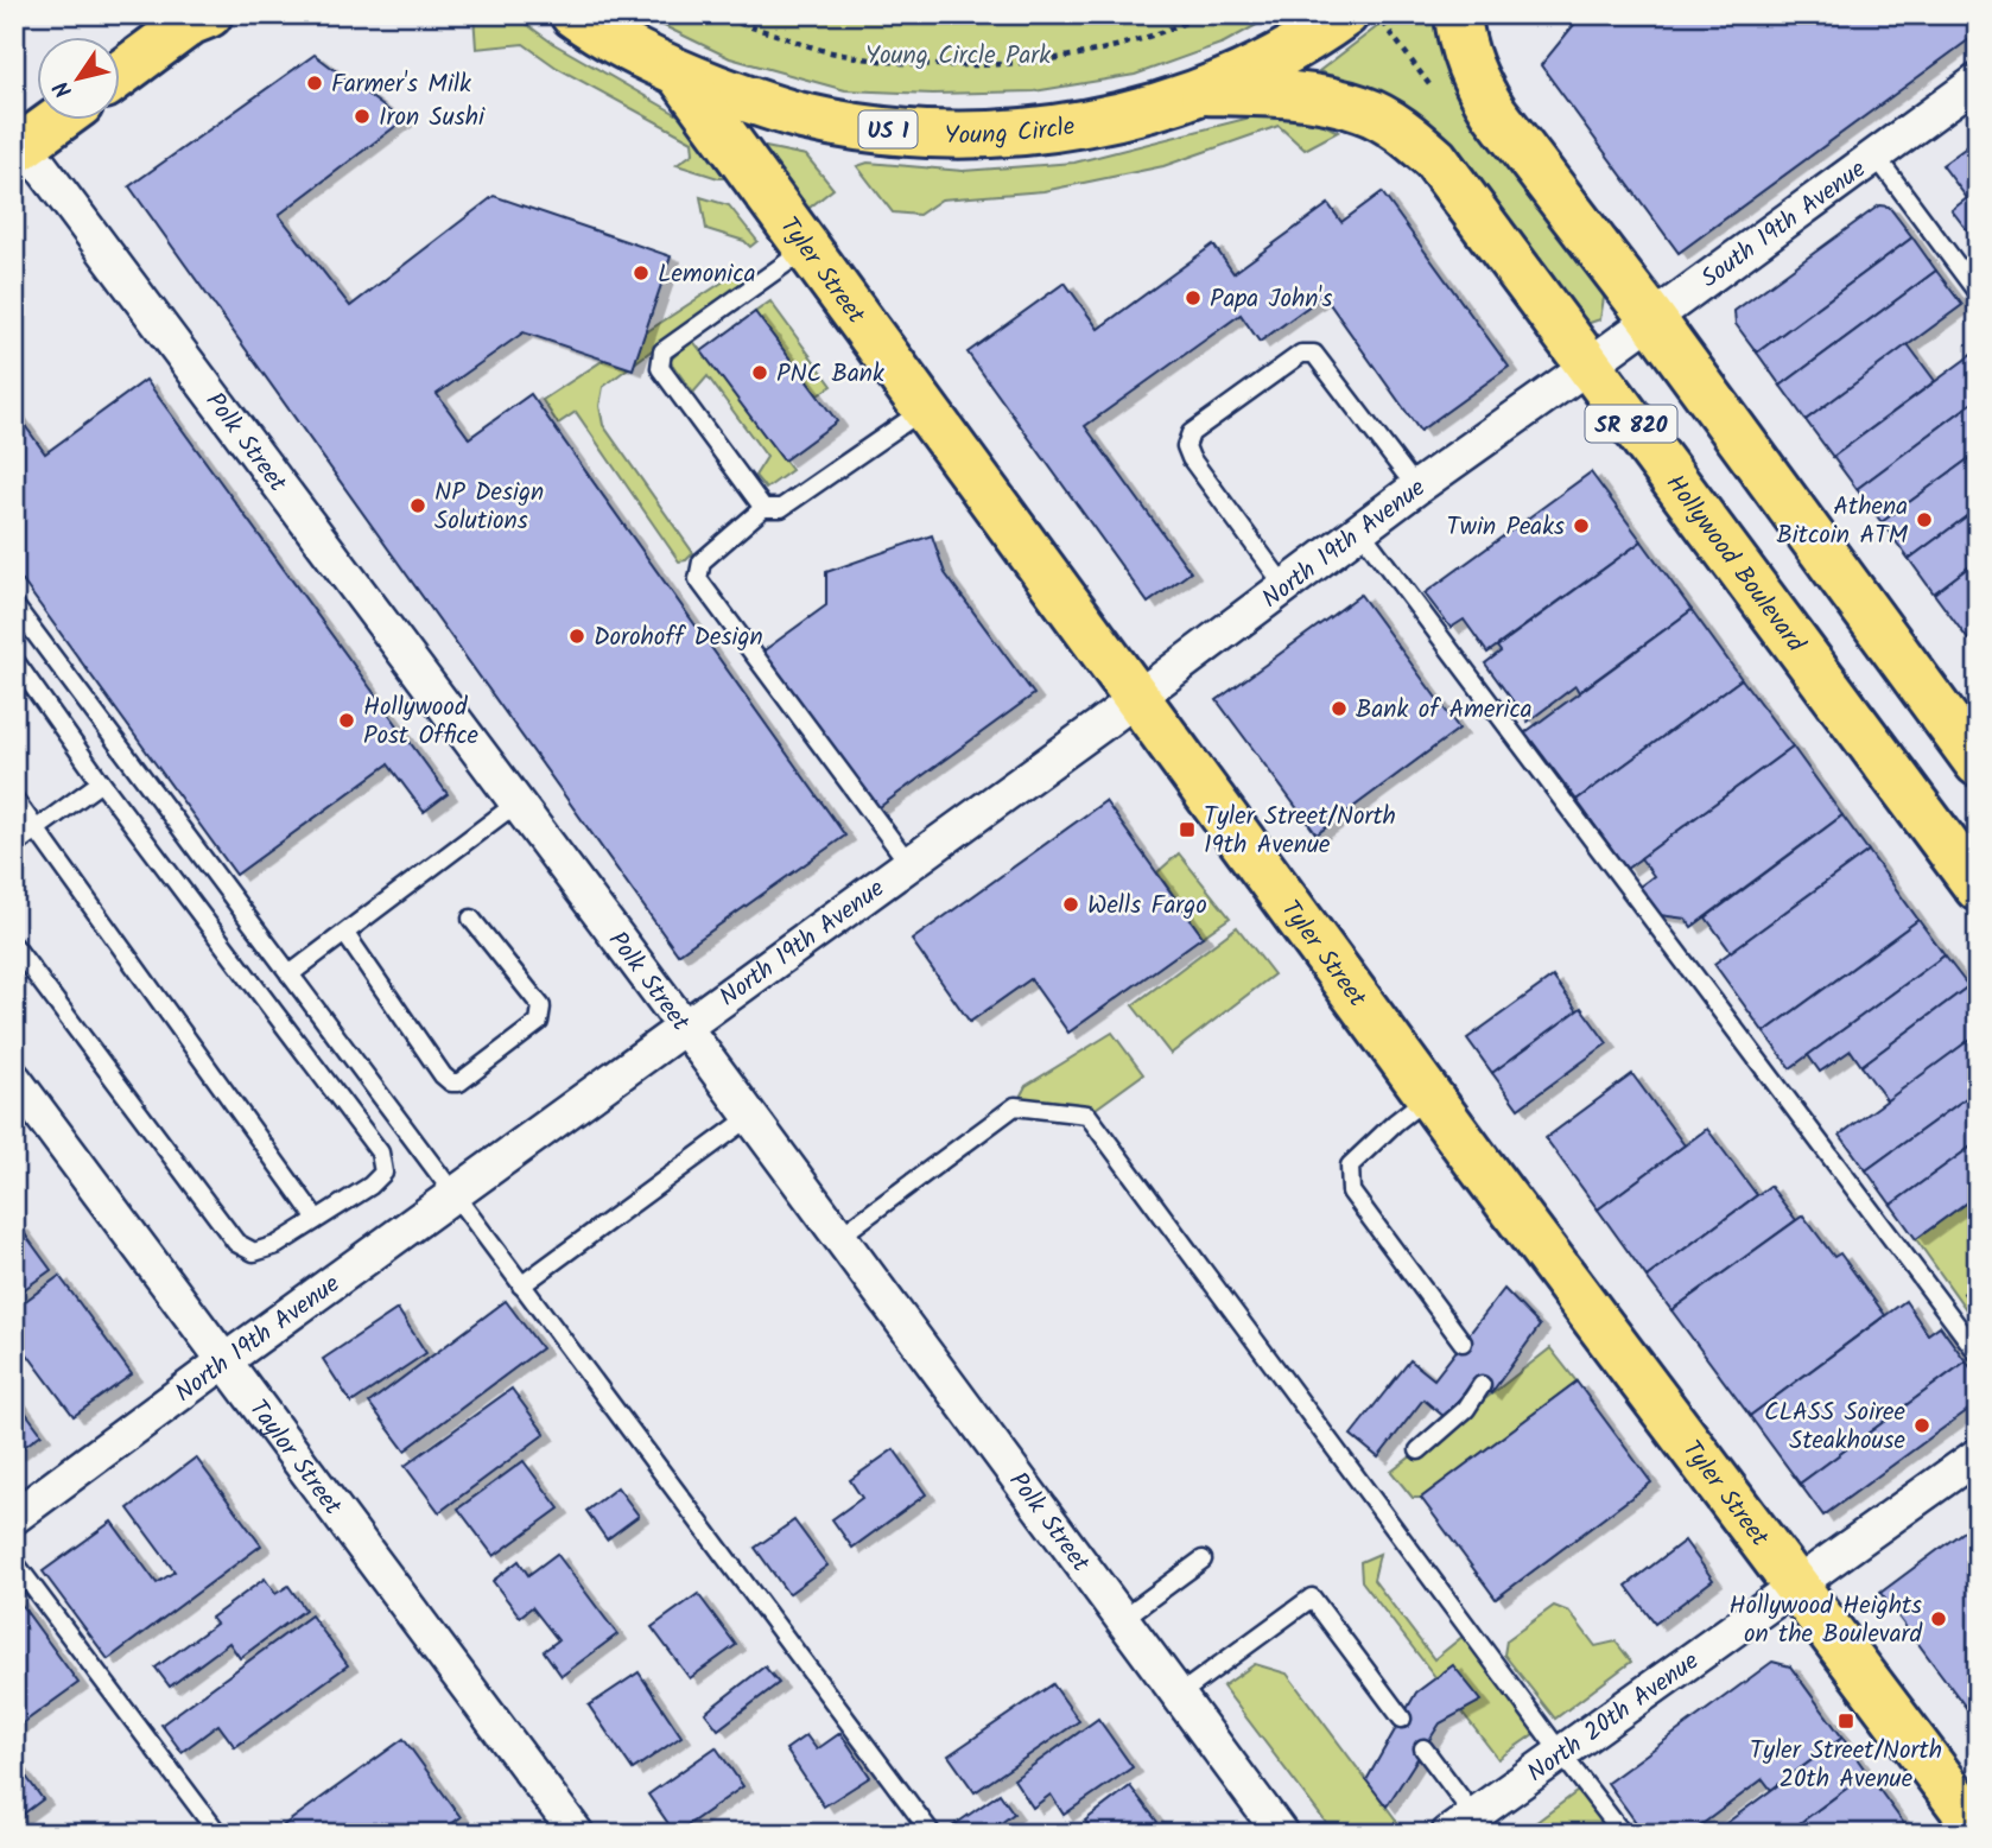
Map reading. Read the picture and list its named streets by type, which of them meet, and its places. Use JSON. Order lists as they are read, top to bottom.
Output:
{
  "streets": {
    "main road": [
      "Young Circle",
      "US 1",
      "Tyler Street",
      "SR 820",
      "Hollywood Boulevard"
    ],
    "street": [
      "South 19th Avenue",
      "Polk Street",
      "North 19th Avenue",
      "Taylor Street",
      "North 20th Avenue"
    ]
  },
  "crossings": [
    ["Young Circle", "Tyler Street"],
    ["Young Circle", "Hollywood Boulevard"],
    ["South 19th Avenue", "SR 820"],
    ["South 19th Avenue", "North 19th Avenue"],
    ["South 19th Avenue", "Hollywood Boulevard"],
    ["Tyler Street", "North 19th Avenue"],
    ["Tyler Street", "North 20th Avenue"],
    ["Polk Street", "North 19th Avenue"],
    ["North 19th Avenue", "Hollywood Boulevard"],
    ["North 19th Avenue", "Taylor Street"]
  ],
  "parks": ["Young Circle Park"],
  "places": {
    "other": [
      "Farmer's Milk",
      "Iron Sushi",
      "Lemonica",
      "Papa John's",
      "PNC Bank",
      "NP Design Solutions",
      "Athena Bitcoin ATM",
      "Twin Peaks",
      "Dorohoff Design",
      "Bank of America",
      "Hollywood Post Office",
      "Wells Fargo",
      "CLASS Soiree Steakhouse",
      "Hollywood Heights on the Boulevard"
    ],
    "transit": ["Tyler Street/North 19th Avenue", "Tyler Street/North 20th Avenue"]
  },
  "north": "bottom left"
}
